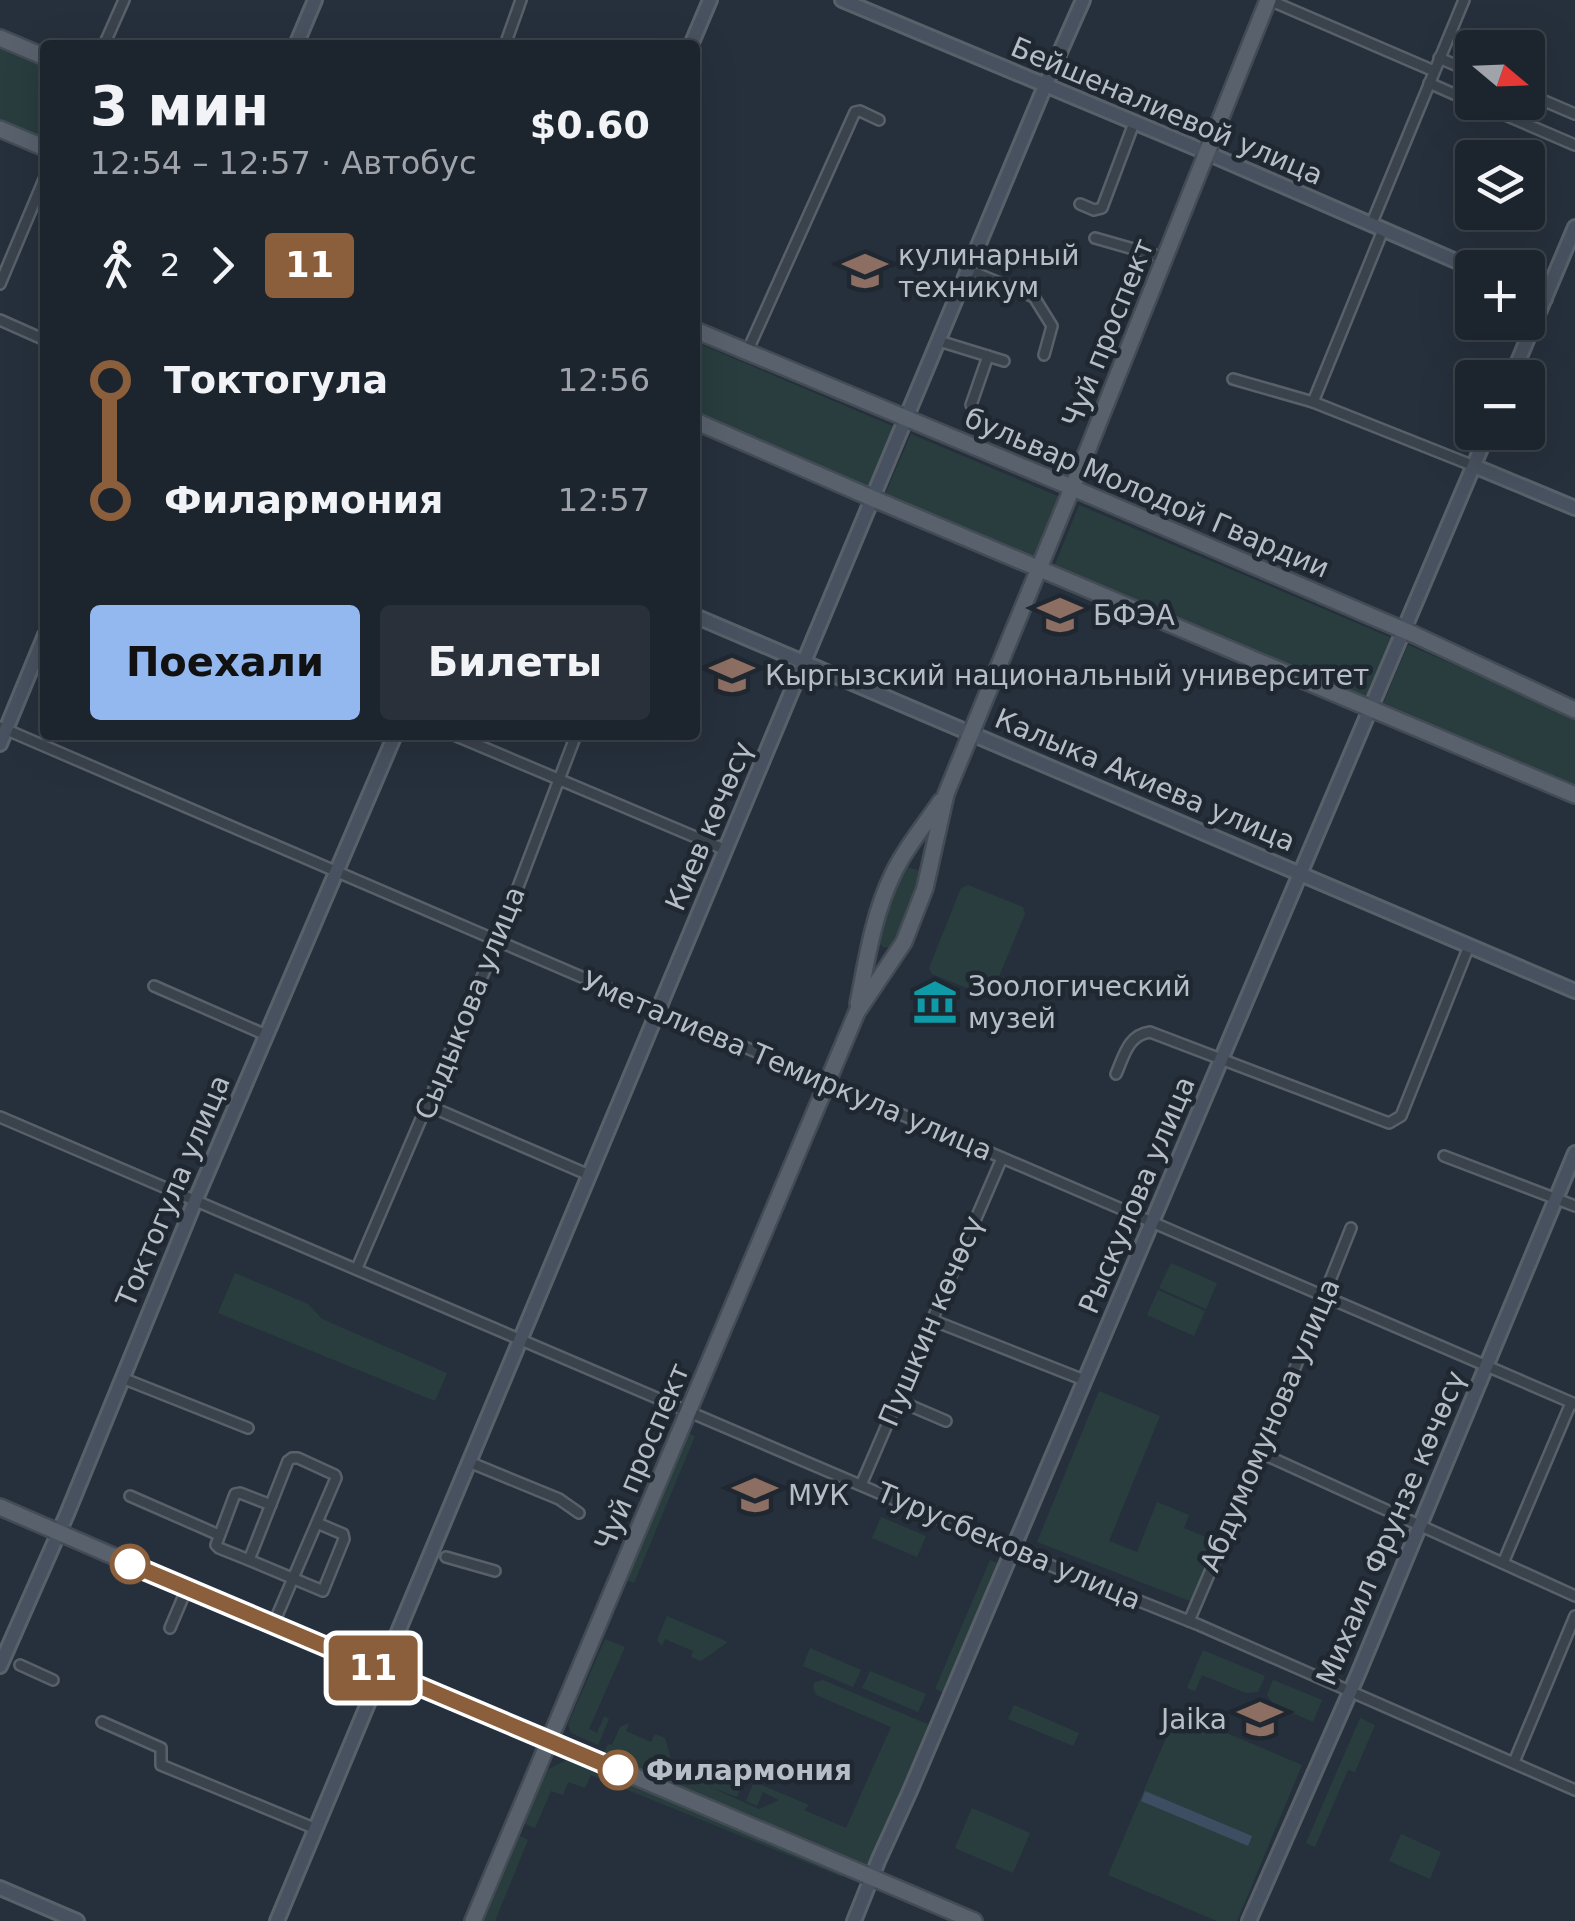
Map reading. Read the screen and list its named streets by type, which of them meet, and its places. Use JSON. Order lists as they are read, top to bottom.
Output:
{
  "streets": {
    "main road": [
      "Бейшеналиевой улица",
      "Чуй проспект",
      "бульвар Молодой Гвардии",
      "Калыка Акиева улица",
      "Киев көчөсү",
      "Токтогула улица",
      "Рыскулова улица",
      "Михаил Фрунзе көчөсү"
    ],
    "street": [
      "Сыдыкова улица",
      "Уметалиева Темиркула улица",
      "Пушкин көчөсү",
      "Абдумомунова улица",
      "Турусбекова улица"
    ]
  },
  "crossings": [
    ["Бейшеналиевой улица", "Чуй проспект"],
    ["Бейшеналиевой улица", "Киев көчөсү"],
    ["Чуй проспект", "бульвар Молодой Гвардии"],
    ["Чуй проспект", "Калыка Акиева улица"],
    ["Чуй проспект", "Уметалиева Темиркула улица"],
    ["Чуй проспект", "Турусбекова улица"],
    ["бульвар Молодой Гвардии", "Киев көчөсү"],
    ["бульвар Молодой Гвардии", "Рыскулова улица"],
    ["Калыка Акиева улица", "Киев көчөсү"],
    ["Калыка Акиева улица", "Рыскулова улица"],
    ["Киев көчөсү", "Уметалиева Темиркула улица"],
    ["Киев көчөсү", "Турусбекова улица"],
    ["Сыдыкова улица", "Уметалиева Темиркула улица"],
    ["Сыдыкова улица", "Турусбекова улица"],
    ["Уметалиева Темиркула улица", "Токтогула улица"],
    ["Уметалиева Темиркула улица", "Рыскулова улица"],
    ["Уметалиева Темиркула улица", "Пушкин көчөсү"],
    ["Уметалиева Темиркула улица", "Абдумомунова улица"],
    ["Уметалиева Темиркула улица", "Михаил Фрунзе көчөсү"],
    ["Токтогула улица", "Турусбекова улица"],
    ["Рыскулова улица", "Турусбекова улица"],
    ["Пушкин көчөсү", "Турусбекова улица"],
    ["Абдумомунова улица", "Турусбекова улица"],
    ["Михаил Фрунзе көчөсү", "Турусбекова улица"]
  ],
  "places": {
    "school or university": [
      "кулинарный техникум",
      "БФЭА",
      "Кыргызский национальный университет",
      "МУК",
      "Jaika"
    ],
    "museum": ["Зоологический музей"],
    "other": ["Филармония"]
  },
  "lines": ["bus line 11"],
  "north": "right",
  "page": {
    "on_map": "11",
    "map_buttons": ["+", "−"],
    "heading": ["3 мин", "12:54 – 12:57 · Автобус", "$0.60"],
    "legs": ["2", "11"],
    "list": [
      {
        "name": "Токтогула",
        "value": "12:56"
      },
      {
        "name": "Филармония",
        "value": "12:57"
      }
    ],
    "buttons": ["Поехали", "Билеты"]
  }
}
